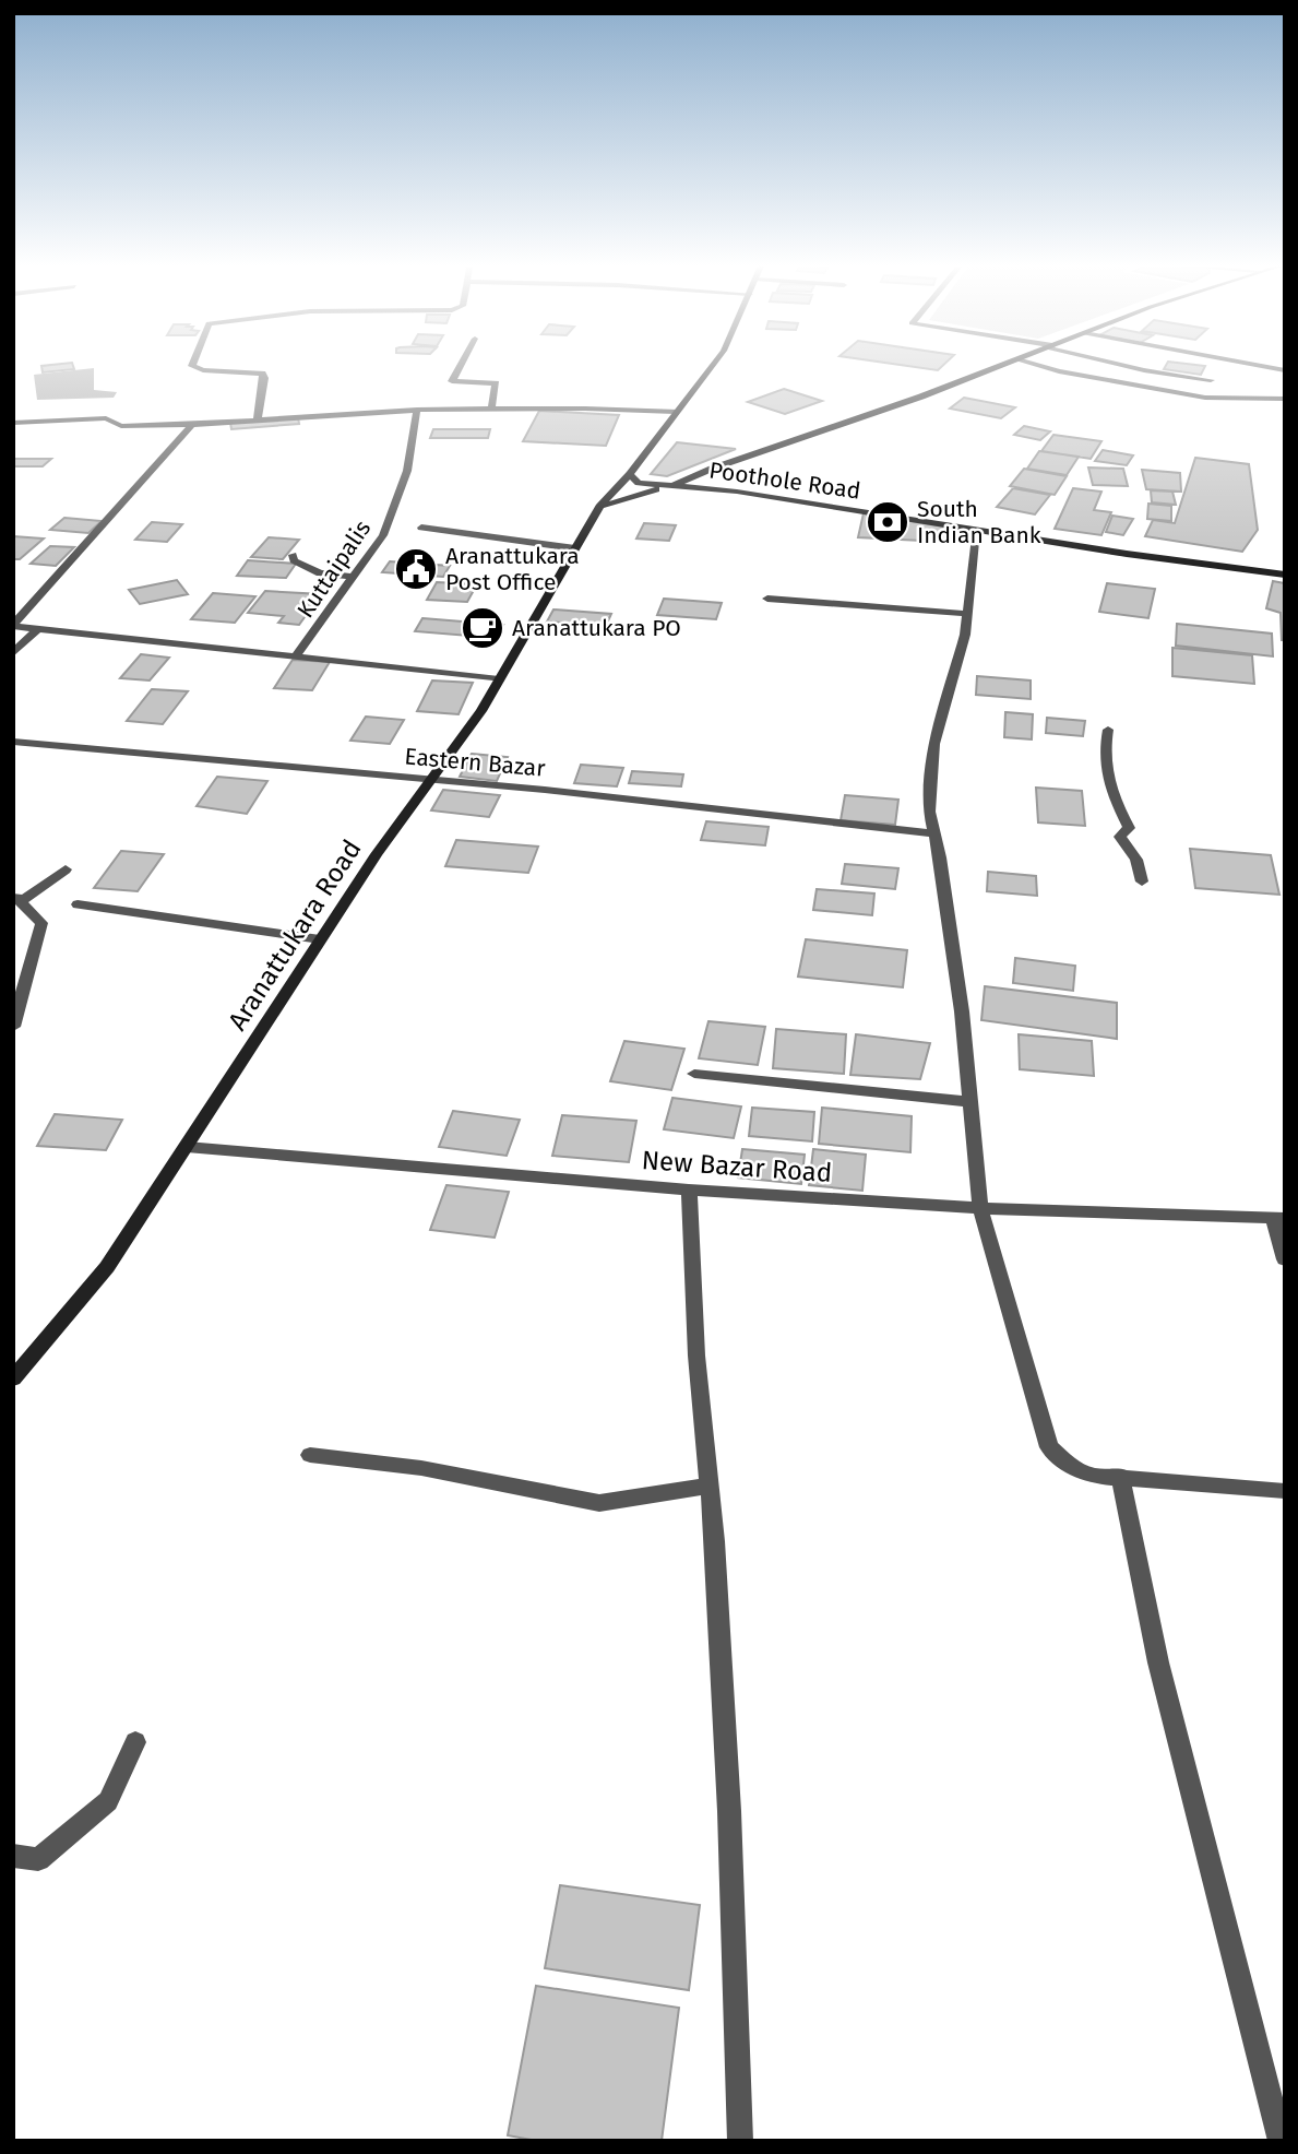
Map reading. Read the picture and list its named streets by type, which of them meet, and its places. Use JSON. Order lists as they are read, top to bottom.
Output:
{
  "streets": {
    "main road": ["Poothole Road", "Aranattukara Road"],
    "street": ["Kuttaipalis", "Eastern Bazar", "New Bazar Road"]
  },
  "crossings": [
    ["Poothole Road", "Aranattukara Road"],
    ["Eastern Bazar", "Aranattukara Road"],
    ["Aranattukara Road", "New Bazar Road"]
  ],
  "places": {
    "bank": ["South Indian Bank"],
    "public building": ["Aranattukara Post Office"],
    "cafe": ["Aranattukara PO"]
  }
}
